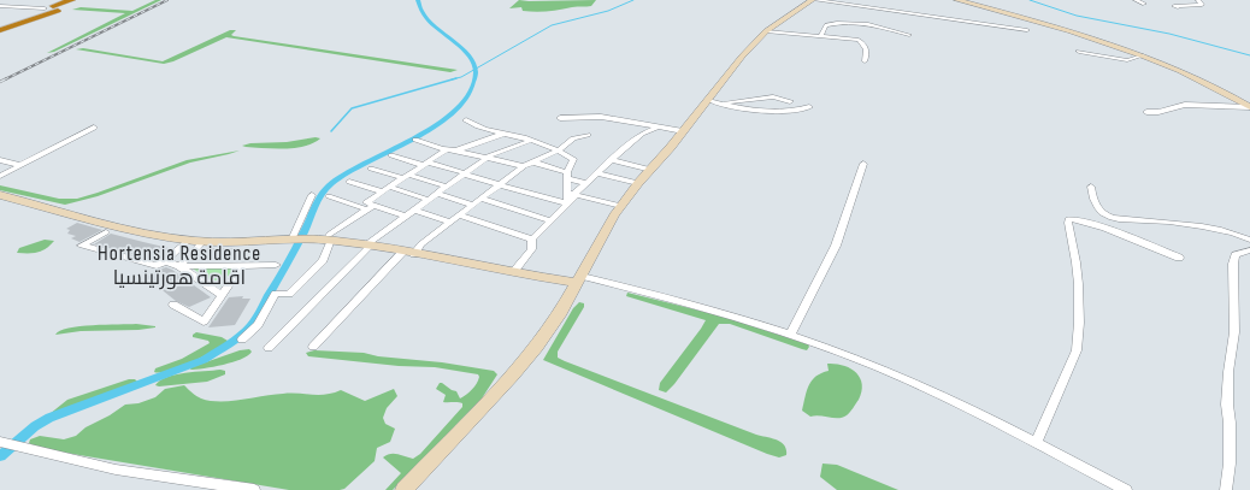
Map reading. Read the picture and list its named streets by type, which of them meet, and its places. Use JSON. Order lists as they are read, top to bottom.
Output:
{
  "districts": ["Hortensia Residence اقامة هورتينسيا"]
}
